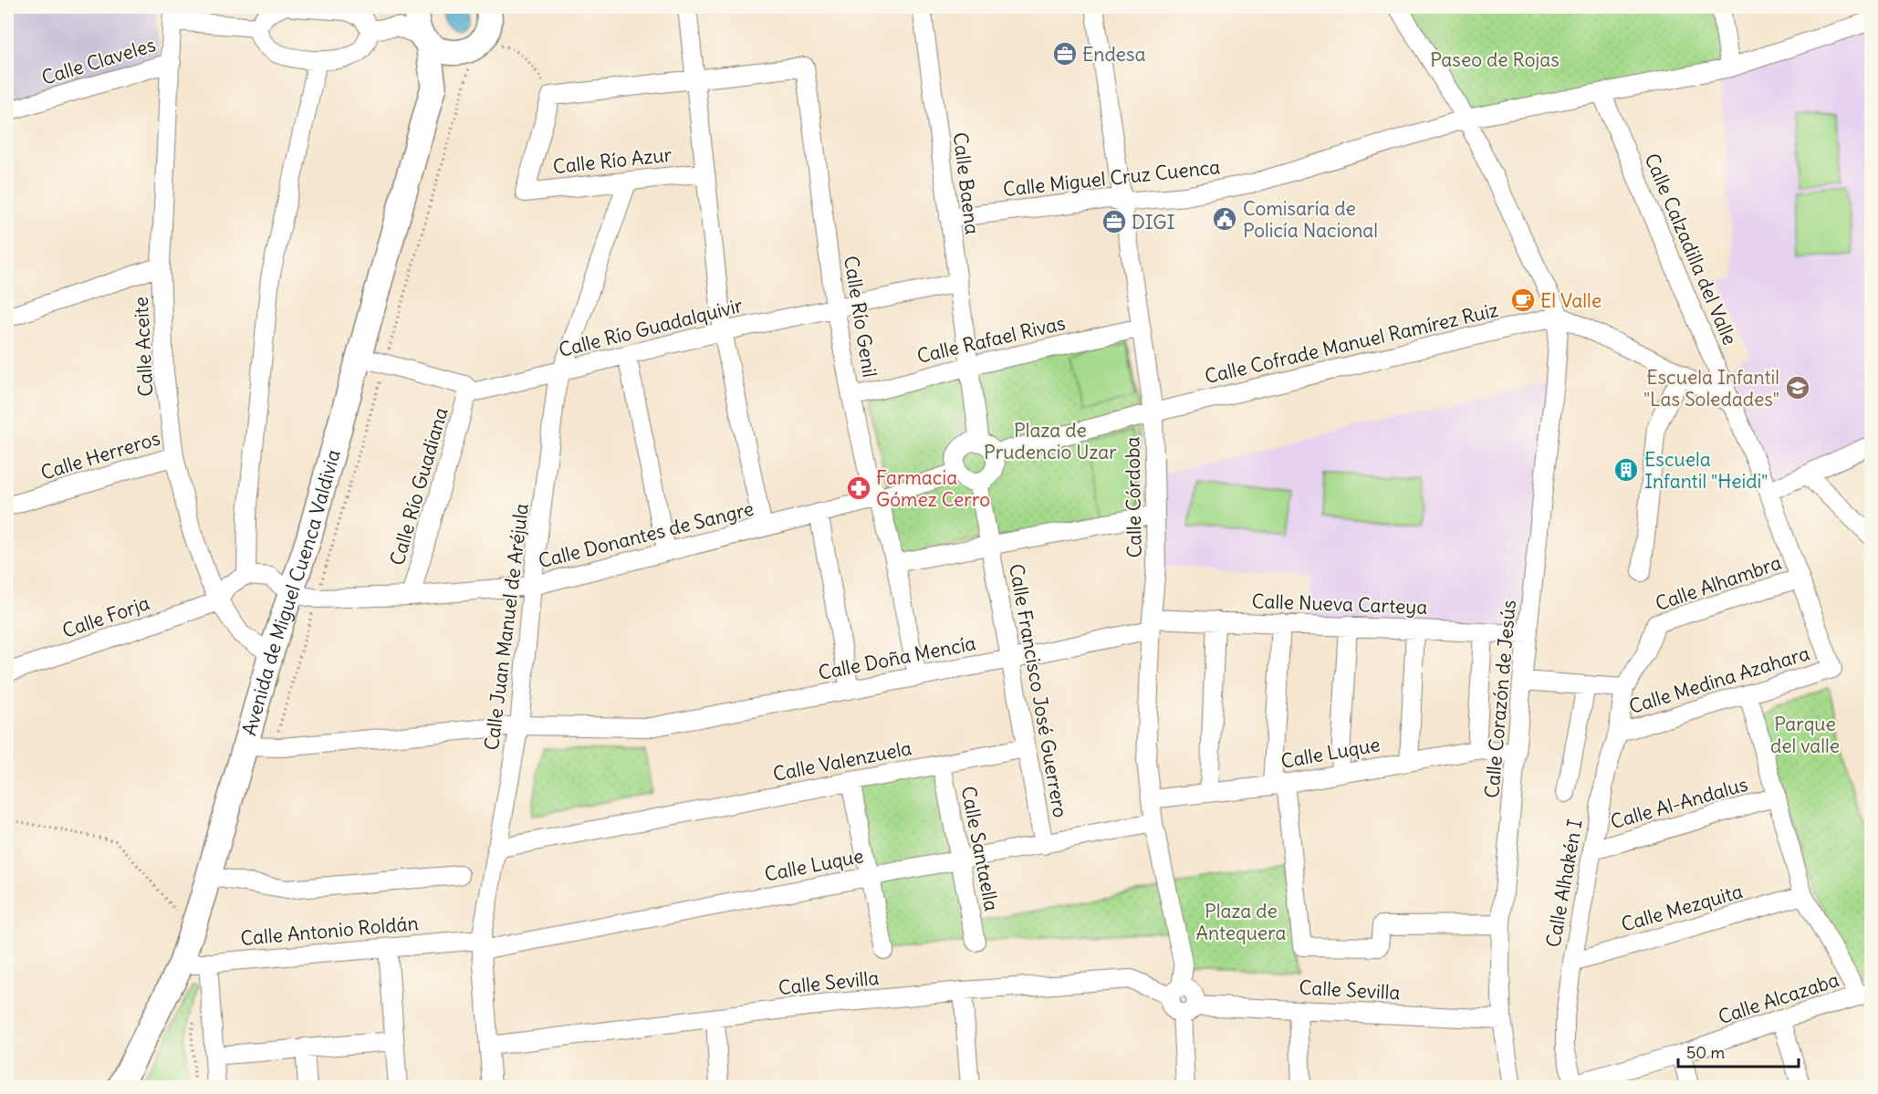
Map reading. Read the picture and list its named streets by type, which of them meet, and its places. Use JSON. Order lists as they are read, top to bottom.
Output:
{
  "streets": {
    "street": [
      "Calle Claveles",
      "Calle Río Azur",
      "Calle Miguel Cruz Cuenca",
      "Calle Baena",
      "Calle Calzadilla del Valle",
      "Calle Río Genil",
      "Calle Río Guadalquivir",
      "Calle Rafael Rivas",
      "Calle Cofrade Manuel Ramírez Ruiz",
      "Calle Aceite",
      "Calle Herreros",
      "Calle Río Guadiana",
      "Calle Córdoba",
      "Calle Donantes de Sangre",
      "Calle Alhambra",
      "Avenida de Miguel Cuenca Valdivia",
      "Calle Nueva Carteya",
      "Calle Forja",
      "Calle Juan Manuel de Aréjula",
      "Calle Doña Mencía",
      "Calle Medina Azahara",
      "Calle Francisco José Guerrero",
      "Calle Corazón de Jesús",
      "Calle Luque",
      "Calle Valenzuela",
      "Calle Al-Andalus",
      "Calle Santaella",
      "Calle Alhakén I",
      "Calle Mezquita",
      "Calle Antonio Roldán",
      "Calle Sevilla",
      "Calle Alcazaba"
    ]
  },
  "crossings": [
    ["Calle Claveles", "Calle Aceite"],
    ["Calle Río Azur", "Calle Juan Manuel de Aréjula"],
    ["Calle Miguel Cruz Cuenca", "Calle Baena"],
    ["Calle Miguel Cruz Cuenca", "Calle Córdoba"],
    ["Calle Baena", "Calle Río Guadalquivir"],
    ["Calle Baena", "Calle Rafael Rivas"],
    ["Calle Baena", "Calle Donantes de Sangre"],
    ["Calle Baena", "Calle Francisco José Guerrero"],
    ["Calle Calzadilla del Valle", "Calle Alhambra"],
    ["Calle Calzadilla del Valle", "Calle Medina Azahara"],
    ["Calle Río Genil", "Calle Río Guadalquivir"],
    ["Calle Río Genil", "Calle Rafael Rivas"],
    ["Calle Río Genil", "Calle Donantes de Sangre"],
    ["Calle Río Genil", "Calle Doña Mencía"],
    ["Calle Río Guadalquivir", "Calle Río Guadiana"],
    ["Calle Río Guadalquivir", "Calle Juan Manuel de Aréjula"],
    ["Calle Rafael Rivas", "Calle Córdoba"],
    ["Calle Cofrade Manuel Ramírez Ruiz", "Calle Córdoba"],
    ["Calle Cofrade Manuel Ramírez Ruiz", "Calle Corazón de Jesús"],
    ["Calle Aceite", "Calle Herreros"],
    ["Calle Aceite", "Avenida de Miguel Cuenca Valdivia"],
    ["Calle Aceite", "Calle Forja"],
    ["Calle Río Guadiana", "Calle Donantes de Sangre"],
    ["Calle Córdoba", "Calle Nueva Carteya"],
    ["Calle Córdoba", "Calle Doña Mencía"],
    ["Calle Córdoba", "Calle Luque"],
    ["Calle Córdoba", "Calle Sevilla"],
    ["Calle Donantes de Sangre", "Avenida de Miguel Cuenca Valdivia"],
    ["Calle Donantes de Sangre", "Calle Juan Manuel de Aréjula"],
    ["Calle Donantes de Sangre", "Calle Francisco José Guerrero"],
    ["Calle Alhambra", "Calle Alhakén I"],
    ["Avenida de Miguel Cuenca Valdivia", "Calle Doña Mencía"],
    ["Avenida de Miguel Cuenca Valdivia", "Calle Antonio Roldán"],
    ["Calle Nueva Carteya", "Calle Doña Mencía"],
    ["Calle Nueva Carteya", "Calle Corazón de Jesús"],
    ["Calle Juan Manuel de Aréjula", "Calle Doña Mencía"],
    ["Calle Juan Manuel de Aréjula", "Calle Luque"],
    ["Calle Juan Manuel de Aréjula", "Calle Valenzuela"],
    ["Calle Juan Manuel de Aréjula", "Calle Antonio Roldán"],
    ["Calle Juan Manuel de Aréjula", "Calle Sevilla"],
    ["Calle Doña Mencía", "Calle Francisco José Guerrero"],
    ["Calle Medina Azahara", "Calle Alhakén I"],
    ["Calle Francisco José Guerrero", "Calle Luque"],
    ["Calle Francisco José Guerrero", "Calle Valenzuela"],
    ["Calle Corazón de Jesús", "Calle Luque"],
    ["Calle Corazón de Jesús", "Calle Sevilla"],
    ["Calle Luque", "Calle Santaella"],
    ["Calle Luque", "Calle Antonio Roldán"],
    ["Calle Valenzuela", "Calle Santaella"],
    ["Calle Al-Andalus", "Calle Alhakén I"],
    ["Calle Alhakén I", "Calle Mezquita"],
    ["Calle Alhakén I", "Calle Alcazaba"]
  ],
  "parks": [
    "Paseo de Rojas",
    "Plaza de Prudencio Uzar",
    "Parque del valle",
    "Plaza de Antequera"
  ],
  "places": {
    "office": ["Endesa", "DIGI"],
    "public building": ["Comisaría de Policía Nacional"],
    "cafe": ["El Valle"],
    "school or university": ["Escuela Infantil \"Las Soledades\""],
    "building": ["Escuela Infantil \"Heidi\""],
    "pharmacy": ["Farmacia Gómez Cerro"]
  },
  "scale_bar": "50 m"
}
